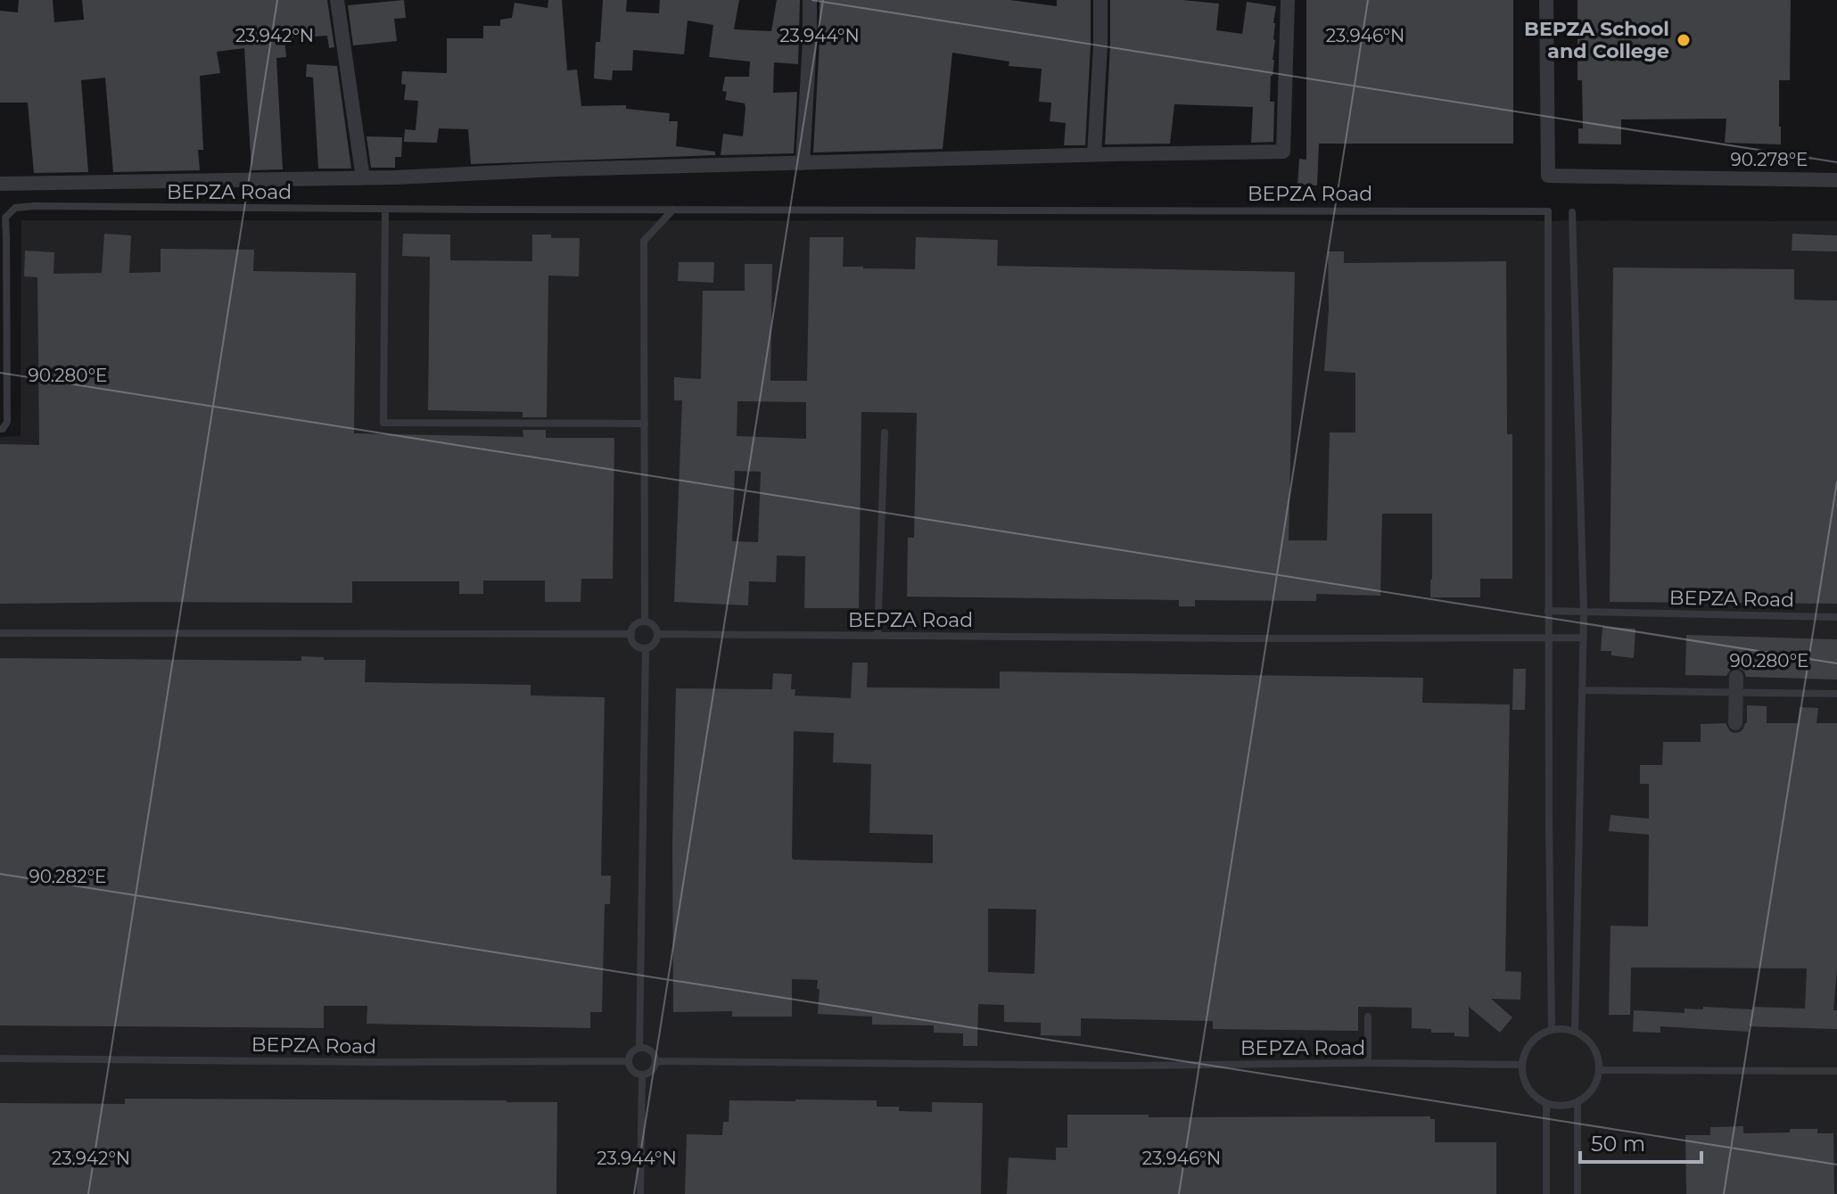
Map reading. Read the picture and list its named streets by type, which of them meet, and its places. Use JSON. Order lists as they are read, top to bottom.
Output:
{
  "streets": {
    "lane": ["BEPZA Road"]
  },
  "places": ["BEPZA School and College"],
  "scale_bar": "50 m",
  "coordinates": [
    "23.942°N",
    "23.944°N",
    "23.946°N",
    "90.278°E",
    "90.280°E",
    "90.282°E"
  ]
}
